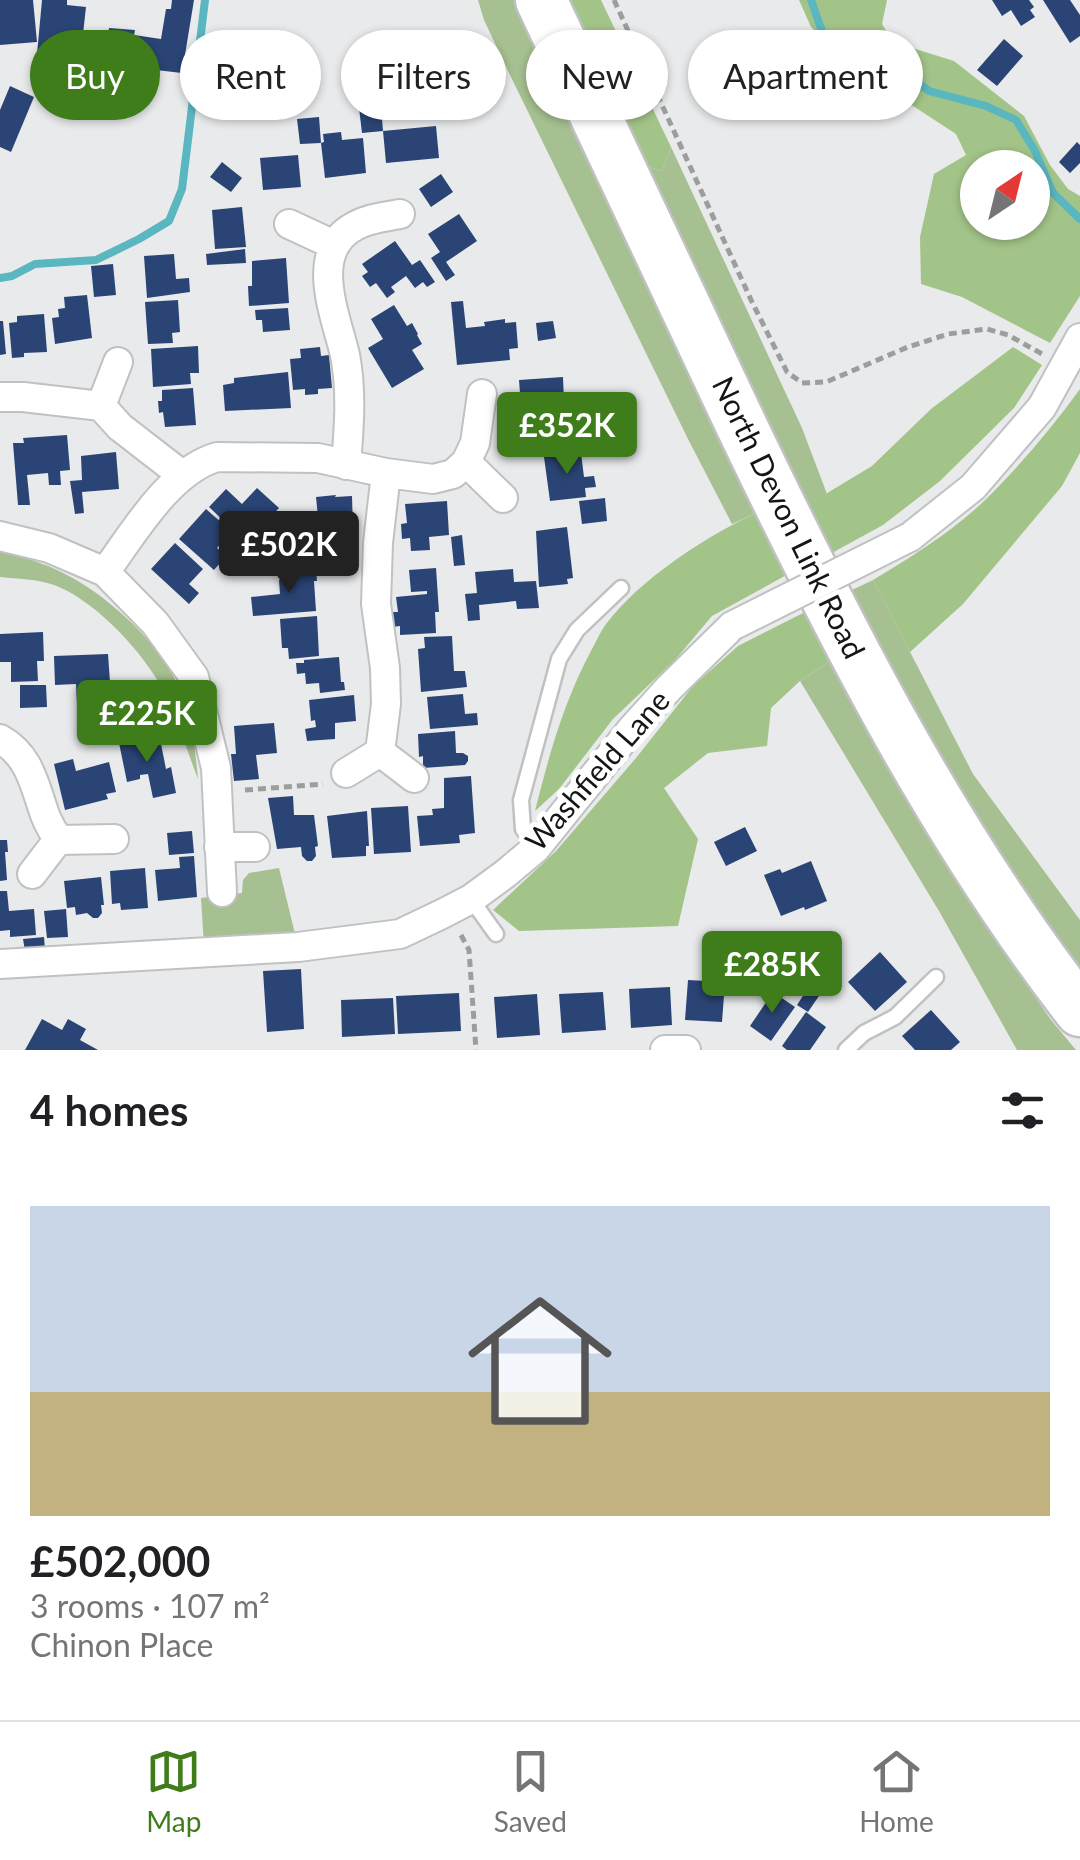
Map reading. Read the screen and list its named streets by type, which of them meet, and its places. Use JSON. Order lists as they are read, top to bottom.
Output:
{
  "streets": {
    "highway": ["North Devon Link Road"],
    "street": ["Washfield Lane"]
  },
  "north": "top right",
  "page": {
    "chip": [
      "Buy",
      "Rent",
      "Filters",
      "New",
      "Apartment"
    ],
    "price": [
      "£352K",
      "£502K",
      "£225K",
      "£285K"
    ],
    "heading": "4 homes",
    "list": [
      {
        "name": "£502,000",
        "note": "3 rooms · 107 m² · Chinon Place"
      }
    ],
    "tabs": ["Map", "Saved", "Home"]
  }
}
